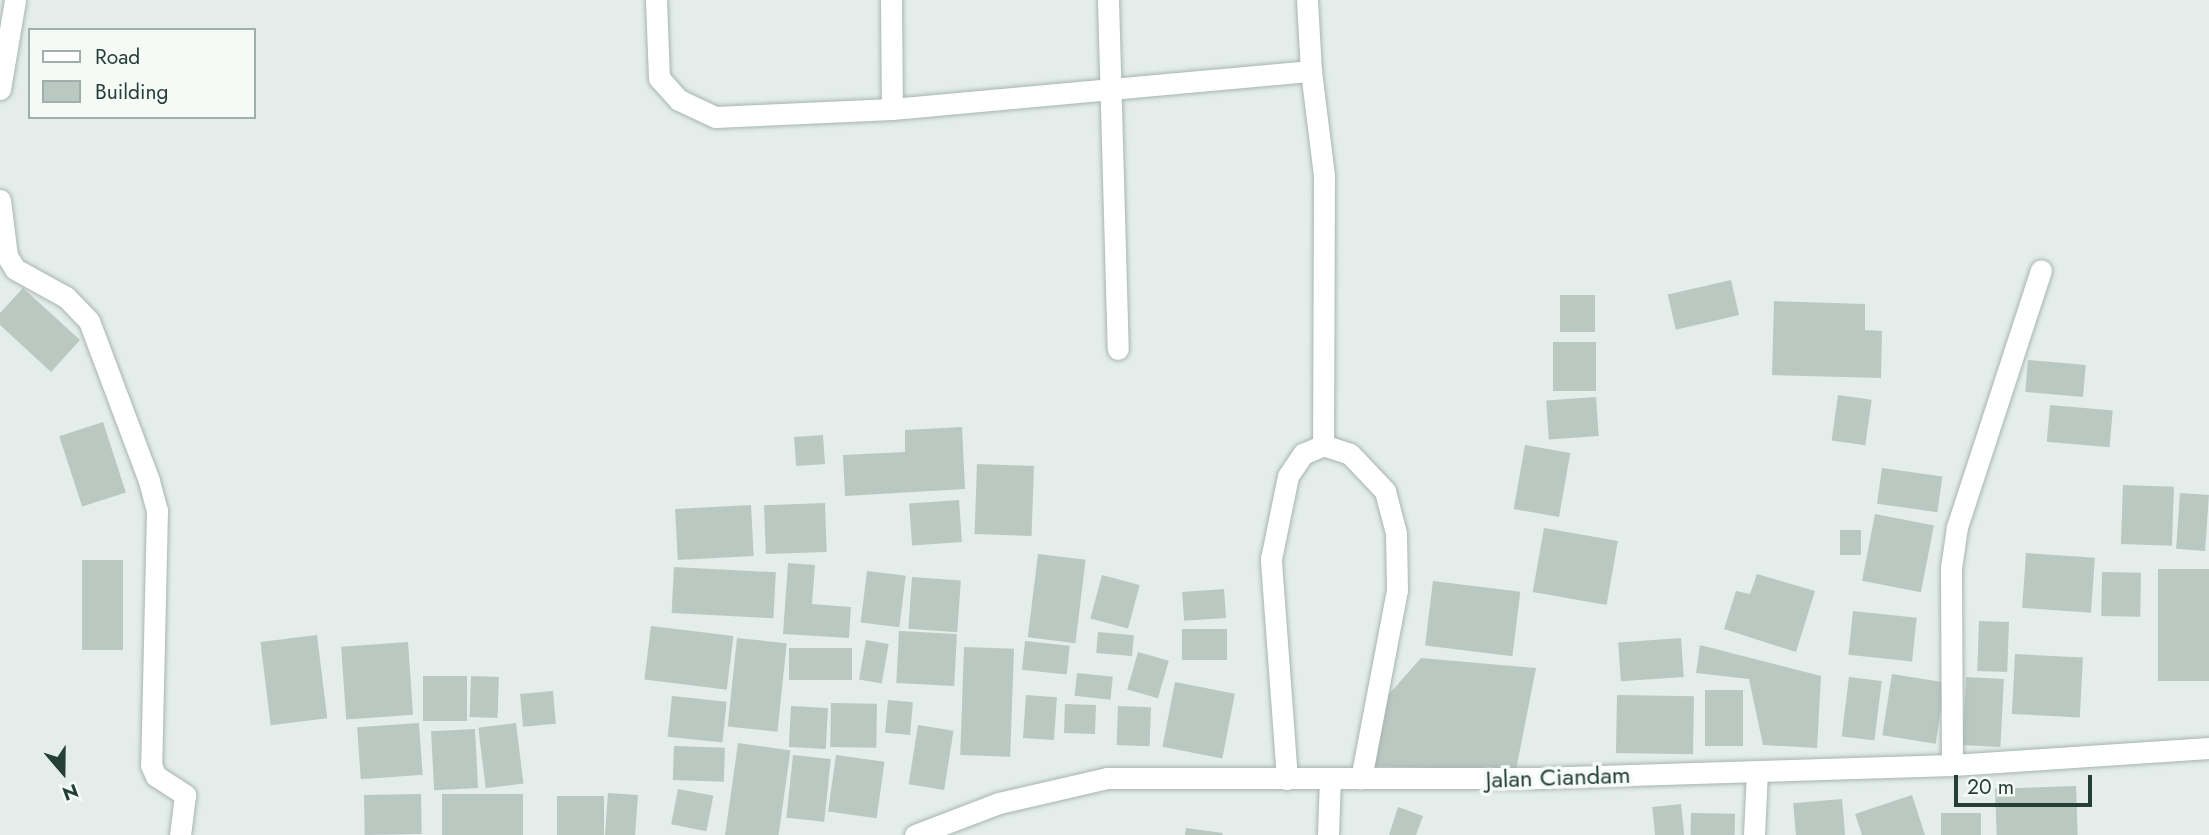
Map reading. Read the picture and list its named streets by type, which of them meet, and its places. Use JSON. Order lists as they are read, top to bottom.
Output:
{
  "streets": {
    "street": ["Jalan Ciandam"]
  },
  "legend": ["Road", "Building"],
  "scale_bar": "20 m",
  "north": "bottom"
}
